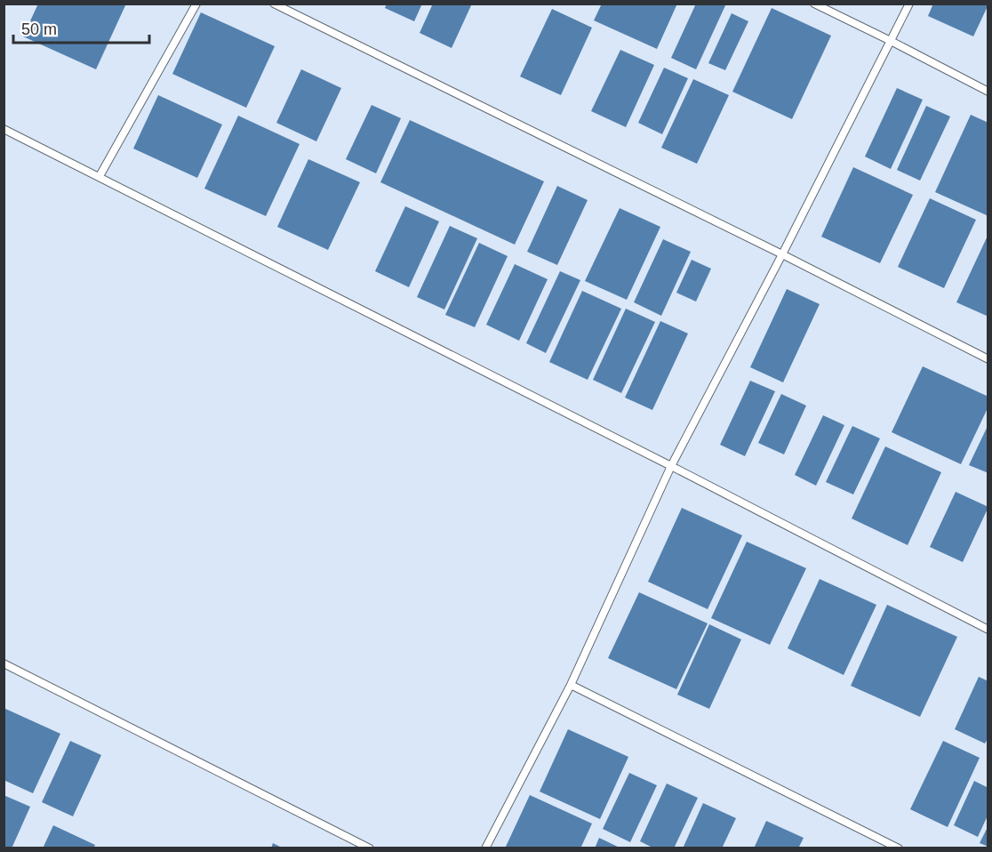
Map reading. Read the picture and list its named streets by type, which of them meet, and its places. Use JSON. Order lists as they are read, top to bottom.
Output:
{
  "scale_bar": "50 m"
}
